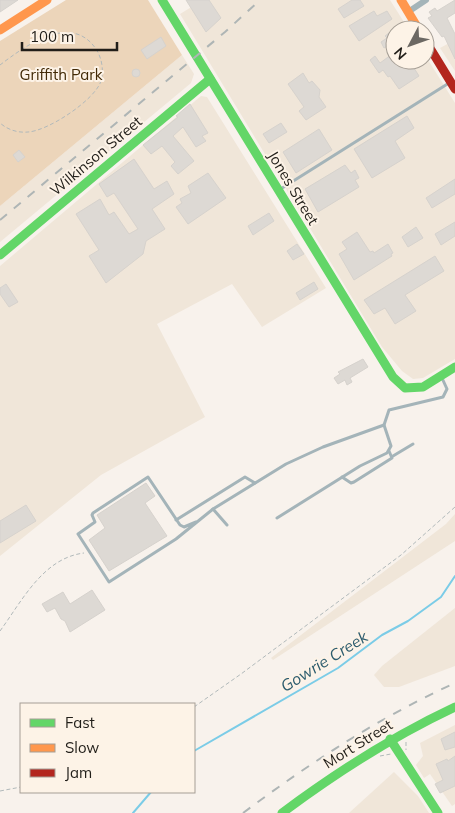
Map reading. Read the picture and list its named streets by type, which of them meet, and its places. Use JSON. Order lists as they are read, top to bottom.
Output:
{
  "streets": {
    "street": ["Wilkinson Street", "Jones Street", "Mort Street"]
  },
  "crossings": [
    ["Wilkinson Street", "Jones Street"]
  ],
  "water": ["Gowrie Creek"],
  "parks": ["Griffith Park"],
  "legend": ["Fast", "Slow", "Jam"],
  "scale_bar": "100 m",
  "north": "bottom left"
}
